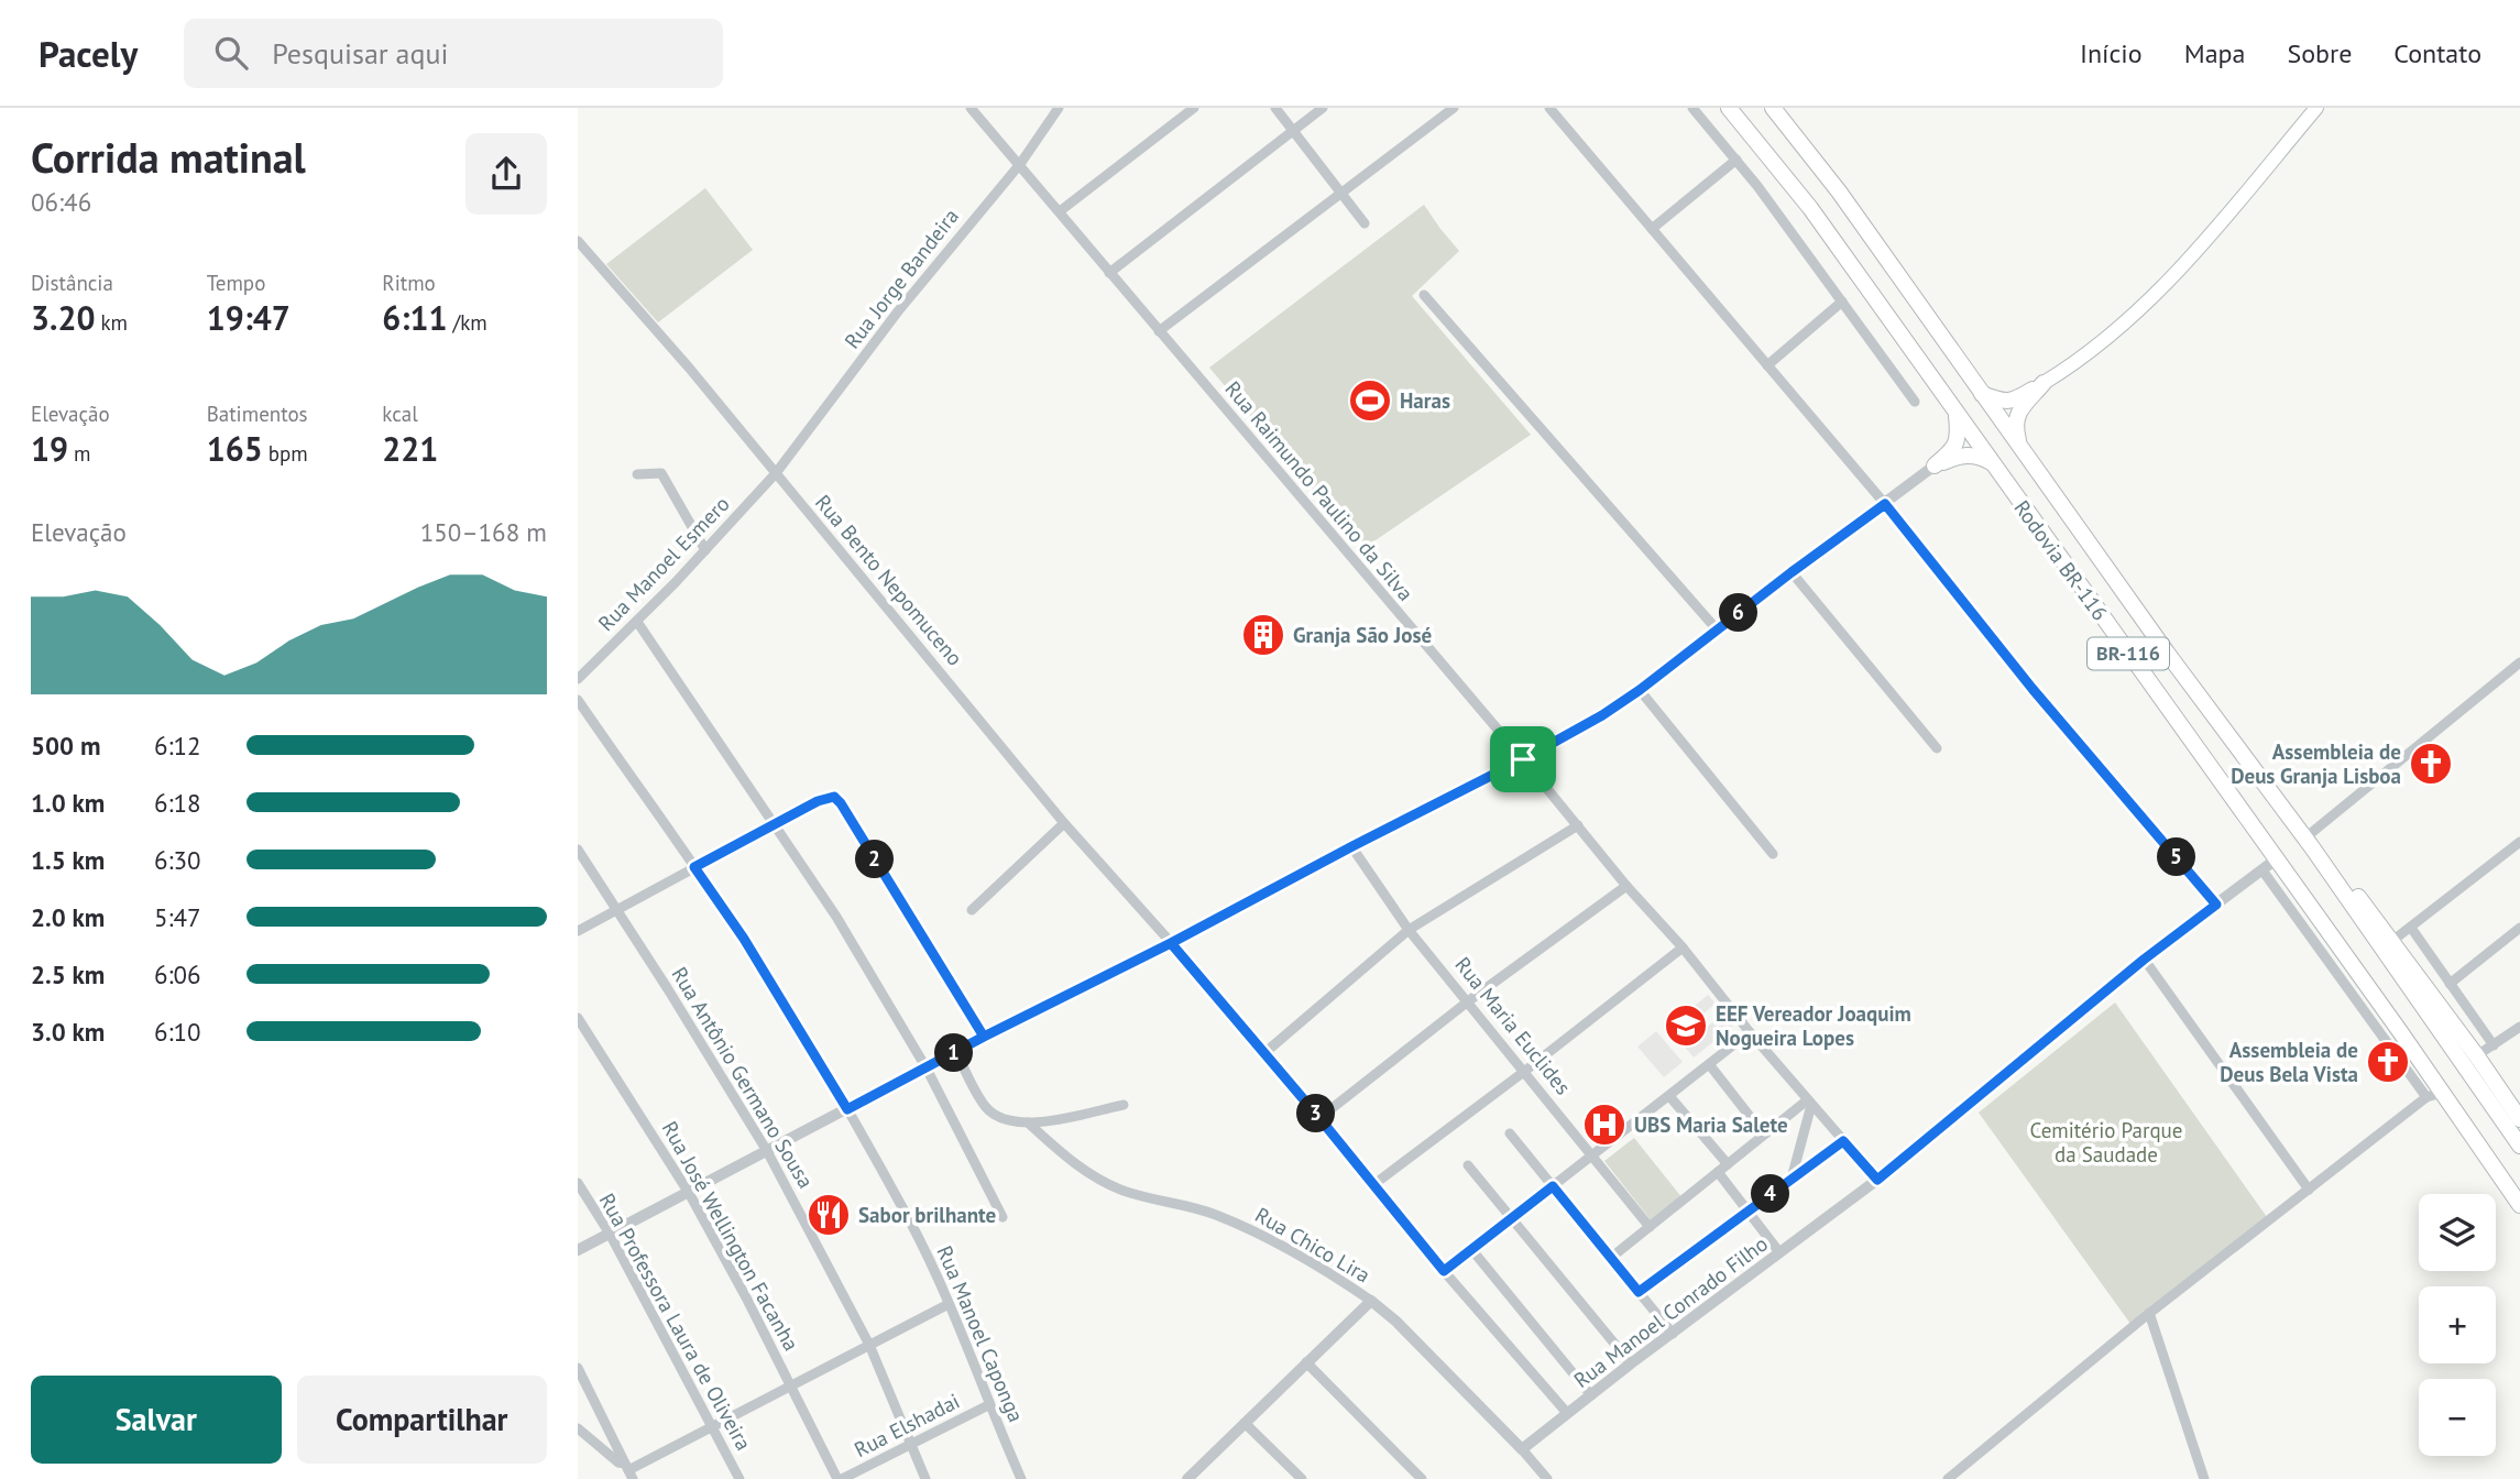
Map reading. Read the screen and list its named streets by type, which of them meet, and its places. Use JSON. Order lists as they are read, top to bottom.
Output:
{
  "streets": {
    "highway": ["Rodovia BR-116", "BR-116"],
    "street": [
      "Rua Jorge Bandeira",
      "Rua Raimundo Paulino da Silva",
      "Rua Manoel Esmero",
      "Rua Bento Nepomuceno",
      "Rua Maria Euclides",
      "Rua Antônio Germano Sousa",
      "Rua José Wellington Facanha",
      "Rua Chico Lira",
      "Rua Manoel Conrado Filho",
      "Rua Professora Laura de Oliveira",
      "Rua Manoel Caponga",
      "Rua Elshadai"
    ]
  },
  "crossings": [
    ["Rua Jorge Bandeira", "Rua Raimundo Paulino da Silva"],
    ["Rua Jorge Bandeira", "Rua Manoel Esmero"],
    ["Rua Jorge Bandeira", "Rua Bento Nepomuceno"],
    ["Rua Raimundo Paulino da Silva", "Rua Manoel Conrado Filho"],
    ["Rodovia BR-116", "Rua Manoel Conrado Filho"],
    ["Rua Manoel Esmero", "Rua Bento Nepomuceno"],
    ["Rua Bento Nepomuceno", "Rua Manoel Conrado Filho"],
    ["Rua Antônio Germano Sousa", "Rua Elshadai"],
    ["Rua José Wellington Facanha", "Rua Elshadai"],
    ["Rua Chico Lira", "Rua Manoel Conrado Filho"],
    ["Rua Manoel Caponga", "Rua Elshadai"]
  ],
  "parks": ["Cemitério Parque da Saudade"],
  "places": {
    "sports": ["Haras"],
    "building": ["Granja São José"],
    "church": ["Assembleia de Deus Granja Lisboa", "Assembleia de Deus Bela Vista"],
    "school or university": ["EEF Vereador Joaquim Nogueira Lopes"],
    "hospital": ["UBS Maria Salete"],
    "restaurant": ["Sabor brilhante"]
  },
  "page": {
    "header": "Pacely",
    "search": "Pesquisar aqui",
    "nav": [
      "Início",
      "Mapa",
      "Sobre",
      "Contato"
    ],
    "heading": ["Corrida matinal", "06:46"],
    "stats": [
      ["Distância", "3.20 km"],
      ["Tempo", "19:47"],
      ["Ritmo", "6:11 /km"],
      ["Elevação", "19 m"],
      ["Batimentos", "165 bpm"],
      ["kcal", "221"]
    ],
    "chart": ["Elevação", "150–168 m"],
    "pins": [
      "6",
      "5",
      "2",
      "1",
      "3",
      "4"
    ],
    "list": [
      {
        "name": "500 m",
        "note": "6:12"
      },
      {
        "name": "1.0 km",
        "note": "6:18"
      },
      {
        "name": "1.5 km",
        "note": "6:30"
      },
      {
        "name": "2.0 km",
        "note": "5:47"
      },
      {
        "name": "2.5 km",
        "note": "6:06"
      },
      {
        "name": "3.0 km",
        "note": "6:10"
      }
    ],
    "map_buttons": ["+", "−"],
    "buttons": ["Salvar", "Compartilhar"]
  }
}
